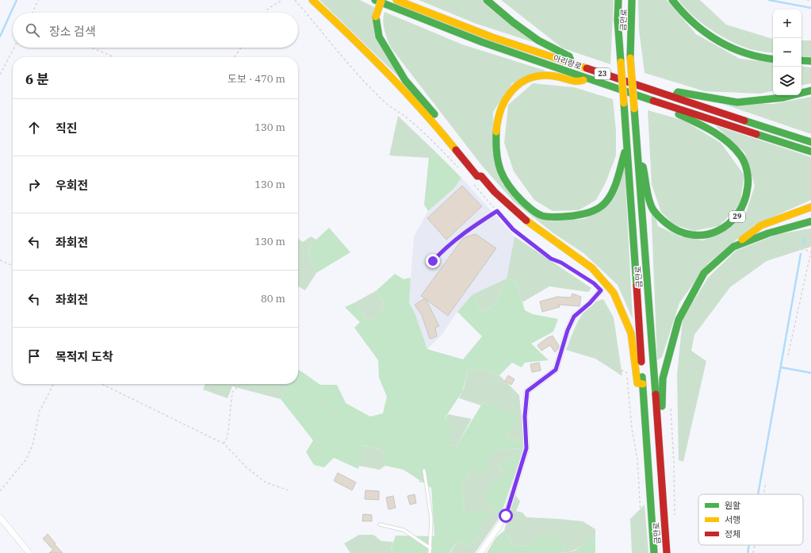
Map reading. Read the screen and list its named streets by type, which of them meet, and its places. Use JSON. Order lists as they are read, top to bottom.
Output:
{
  "streets": {
    "highway": [
      "금만로",
      "아리랑로",
      "23",
      "29"
    ]
  },
  "crossings": [
    ["금만로", "29"],
    ["아리랑로", "29"]
  ],
  "legend": ["원활", "서행", "정체"],
  "page": {
    "map_buttons": ["+", "−"],
    "search": "장소 검색",
    "heading": ["6 분", "도보 · 470 m"],
    "list": [
      ["직진", "130 m"],
      ["우회전", "130 m"],
      ["좌회전", "130 m"],
      ["좌회전", "80 m"],
      "목적지 도착"
    ]
  }
}
